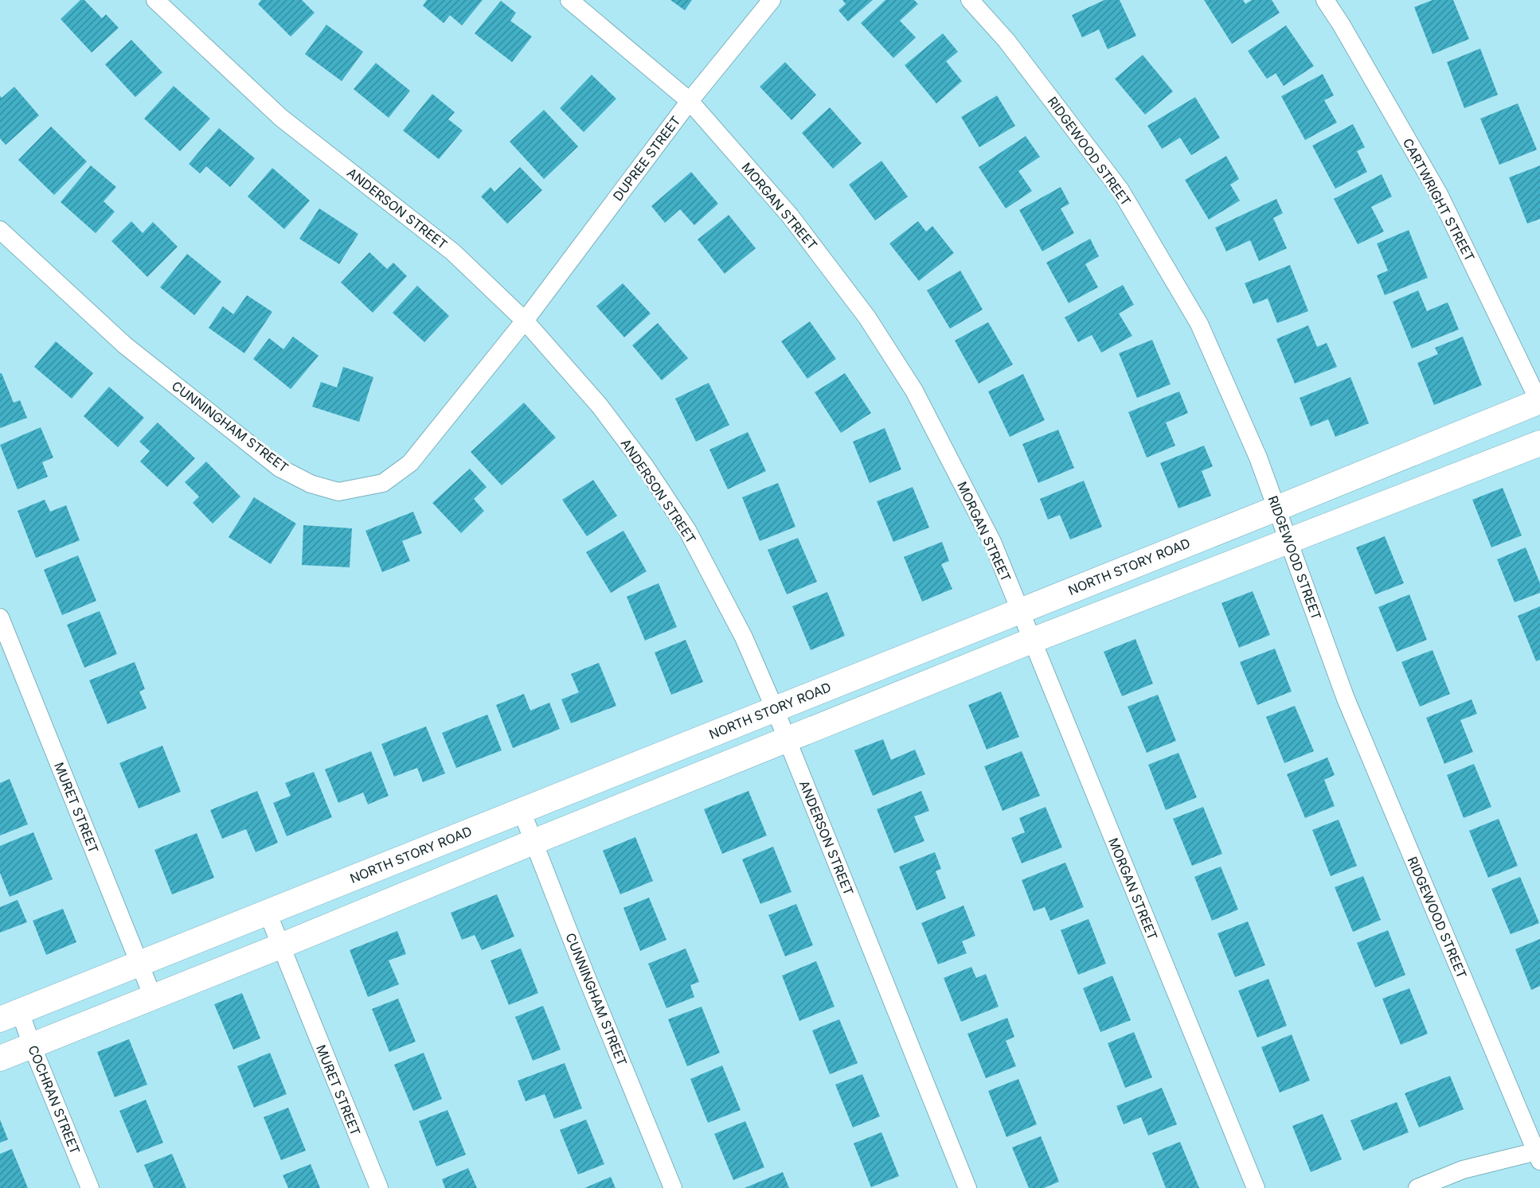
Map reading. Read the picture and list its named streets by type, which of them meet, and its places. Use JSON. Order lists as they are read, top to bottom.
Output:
{
  "streets": {
    "main road": ["NORTH STORY ROAD"],
    "street": [
      "RIDGEWOOD STREET",
      "DUPREE STREET",
      "CARTWRIGHT STREET",
      "MORGAN STREET",
      "ANDERSON STREET",
      "CUNNINGHAM STREET",
      "MURET STREET",
      "COCHRAN STREET"
    ]
  },
  "crossings": [
    ["RIDGEWOOD STREET", "NORTH STORY ROAD"],
    ["DUPREE STREET", "MORGAN STREET"],
    ["DUPREE STREET", "ANDERSON STREET"],
    ["DUPREE STREET", "CUNNINGHAM STREET"],
    ["CARTWRIGHT STREET", "NORTH STORY ROAD"],
    ["MORGAN STREET", "NORTH STORY ROAD"],
    ["ANDERSON STREET", "CUNNINGHAM STREET"],
    ["ANDERSON STREET", "NORTH STORY ROAD"],
    ["CUNNINGHAM STREET", "NORTH STORY ROAD"],
    ["NORTH STORY ROAD", "MURET STREET"],
    ["NORTH STORY ROAD", "COCHRAN STREET"]
  ]
}
